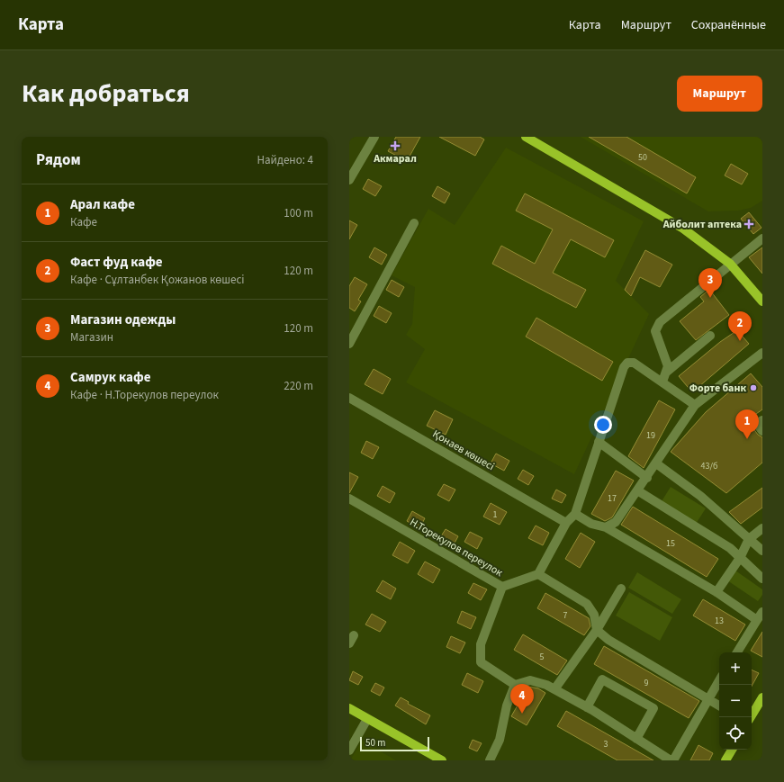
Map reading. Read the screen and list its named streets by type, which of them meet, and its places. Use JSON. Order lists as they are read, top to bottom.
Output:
{
  "streets": {
    "street": ["Қонаев көшесі", "Н.Торекулов переулок"]
  },
  "places": {
    "health": ["Акмарал", "Айболит аптека"],
    "other": ["Форте банк"]
  },
  "house_numbers": [
    "50",
    "19",
    "43/б",
    "17",
    "1",
    "15",
    "7",
    "13",
    "5",
    "9",
    "3"
  ],
  "scale_bar": "50 m",
  "page": {
    "header": "Карта",
    "nav": ["Карта", "Маршрут", "Сохранённые"],
    "title": "Как добраться",
    "buttons": "Маршрут",
    "heading": ["Рядом", "Найдено: 4"],
    "list": [
      {
        "mark": "1",
        "name": "Арал кафе",
        "note": "Кафе",
        "value": "100 m"
      },
      {
        "mark": "2",
        "name": "Фаст фуд кафе",
        "note": "Кафе · Сұлтанбек Қожанов көшесі",
        "value": "120 m"
      },
      {
        "mark": "3",
        "name": "Магазин одежды",
        "note": "Магазин",
        "value": "120 m"
      },
      {
        "mark": "4",
        "name": "Самрук кафе",
        "note": "Кафе · Н.Торекулов переулок",
        "value": "220 m"
      }
    ],
    "pins": [
      "3",
      "2",
      "1",
      "4"
    ],
    "map_buttons": ["+", "−"],
    "scale": "50 m"
  }
}
